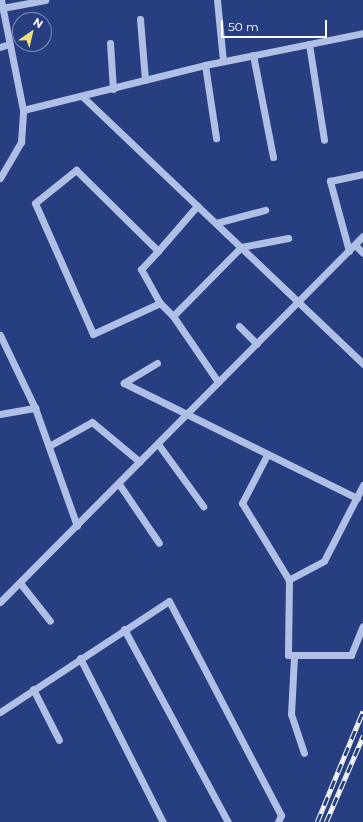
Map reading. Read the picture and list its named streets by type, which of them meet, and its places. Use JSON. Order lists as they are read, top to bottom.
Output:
{
  "scale_bar": "50 m",
  "north": "top right"
}
